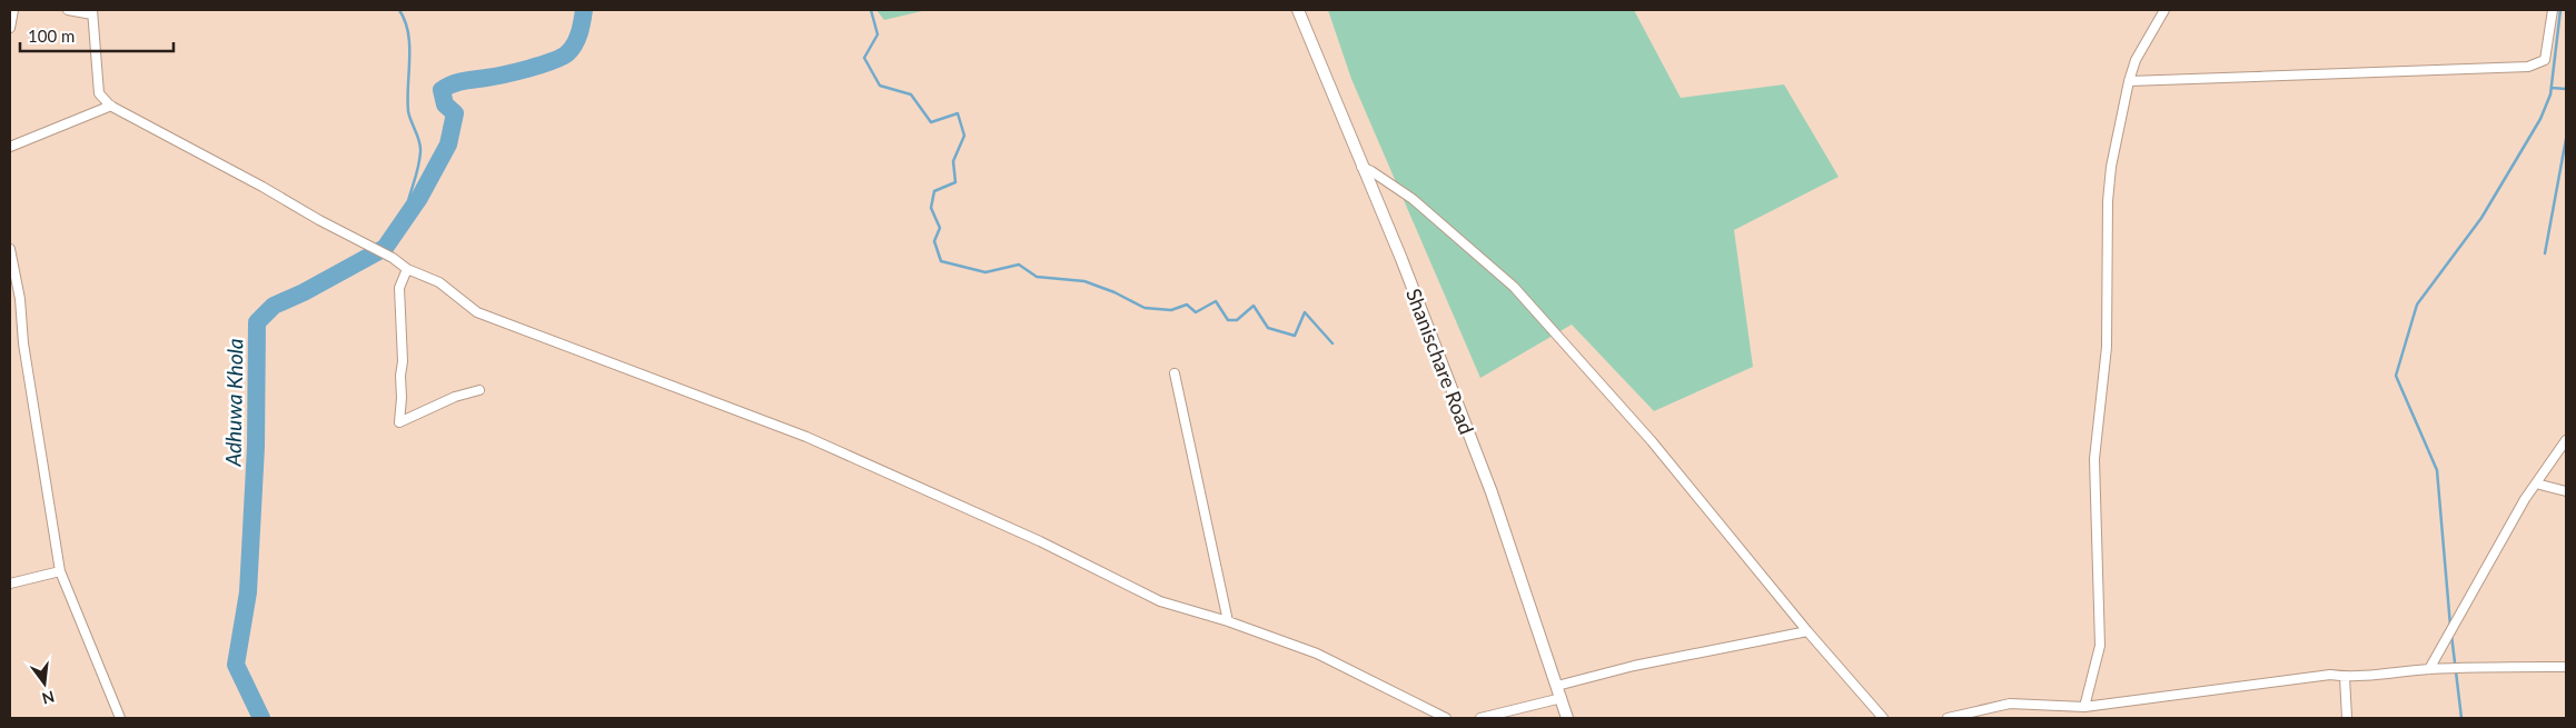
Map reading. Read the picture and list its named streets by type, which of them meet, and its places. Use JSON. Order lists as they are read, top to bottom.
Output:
{
  "streets": {
    "street": ["Shanischare Road"]
  },
  "water": ["Adhuwa Khola"],
  "scale_bar": "100 m",
  "north": "bottom"
}
